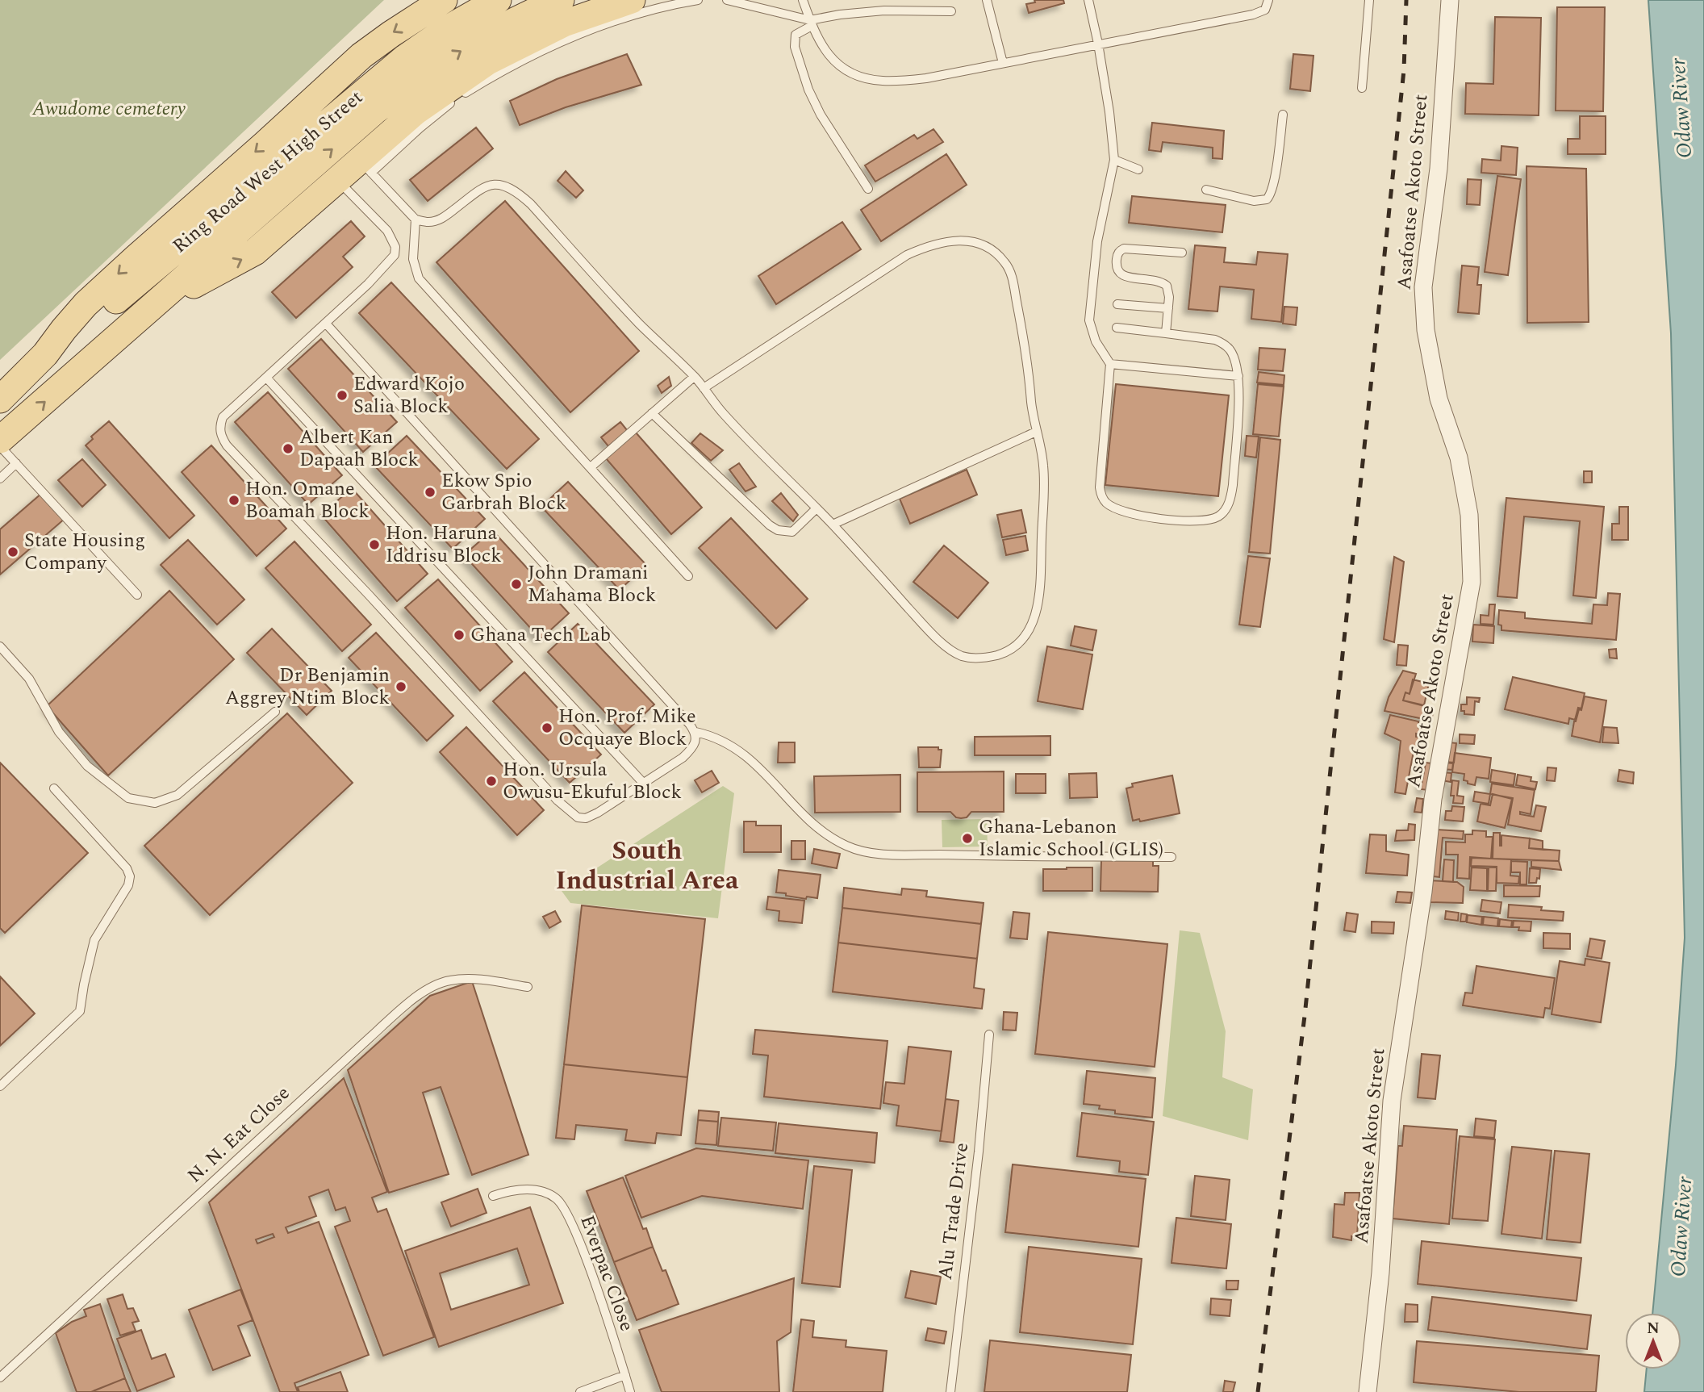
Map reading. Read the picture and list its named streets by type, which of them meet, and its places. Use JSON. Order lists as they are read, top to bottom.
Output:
{
  "streets": {
    "main road": ["Ring Road West High Street"],
    "street": ["Asafoatse Akoto Street"],
    "lane": ["N. N. Eat Close", "Alu Trade Drive", "Everpac Close"]
  },
  "districts": ["South Industrial Area"],
  "water": ["Odaw River"],
  "parks": ["Awudome cemetery"],
  "places": [
    "Edward Kojo Salia Block",
    "Albert Kan Dapaah Block",
    "Ekow Spio Garbrah Block",
    "Hon. Omane Boamah Block",
    "Hon. Haruna Iddrisu Block",
    "State Housing Company",
    "John Dramani Mahama Block",
    "Ghana Tech Lab",
    "Dr Benjamin Aggrey Ntim Block",
    "Hon. Prof. Mike Ocquaye Block",
    "Hon. Ursula Owusu-Ekuful Block",
    "Ghana-Lebanon Islamic School (GLIS)"
  ],
  "north": "top"
}
